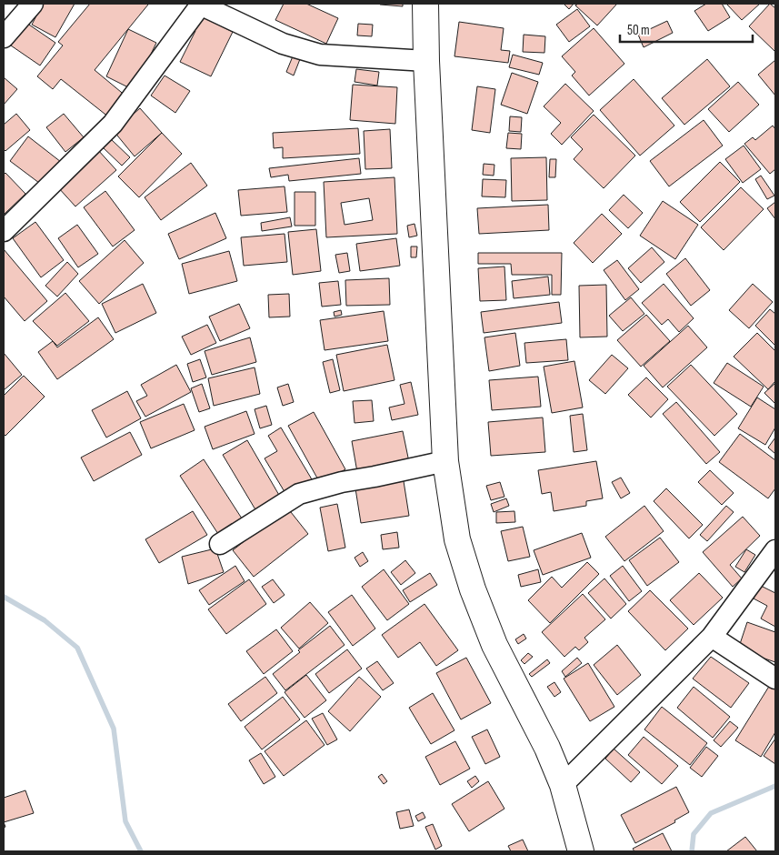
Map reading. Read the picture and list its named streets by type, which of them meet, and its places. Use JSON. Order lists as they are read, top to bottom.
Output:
{
  "scale_bar": "50 m"
}
